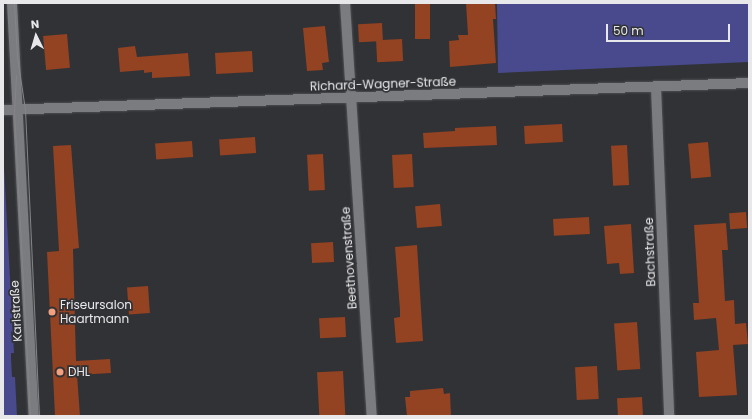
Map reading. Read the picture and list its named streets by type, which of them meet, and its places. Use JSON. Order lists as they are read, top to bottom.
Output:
{
  "streets": {
    "street": [
      "Richard-Wagner-Straße",
      "Bachstraße",
      "Beethovenstraße",
      "Karlstraße"
    ]
  },
  "crossings": [
    ["Richard-Wagner-Straße", "Bachstraße"],
    ["Richard-Wagner-Straße", "Beethovenstraße"],
    ["Richard-Wagner-Straße", "Karlstraße"]
  ],
  "places": ["Friseursalon Haartmann", "DHL"],
  "scale_bar": "50 m",
  "north": "top"
}
